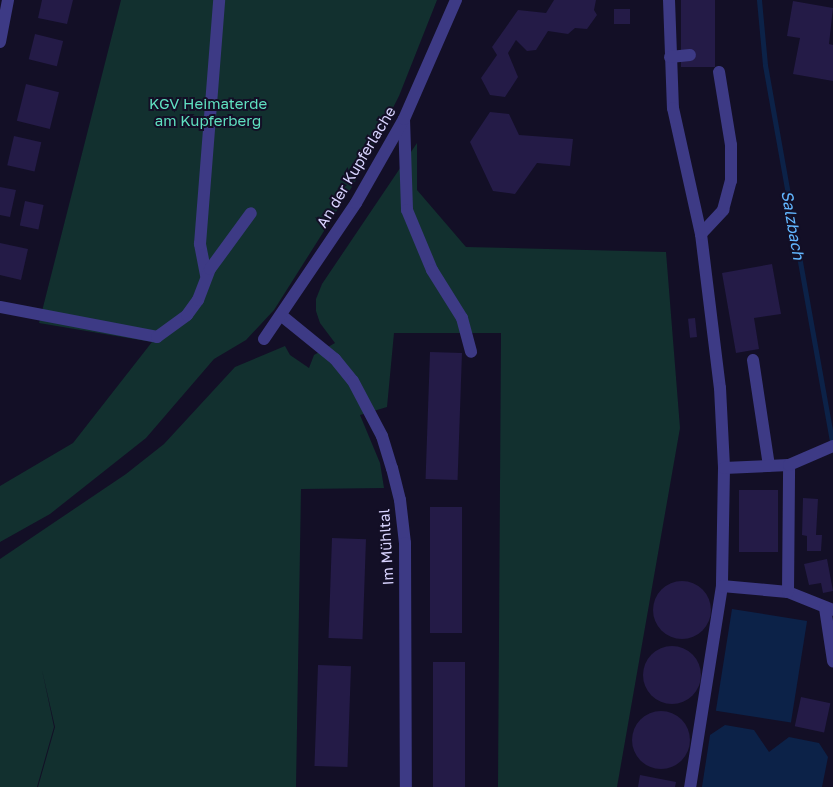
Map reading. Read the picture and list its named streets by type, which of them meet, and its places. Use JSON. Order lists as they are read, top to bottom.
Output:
{
  "streets": {
    "street": ["An der Kupferlache", "Im Mühltal"]
  },
  "crossings": [
    ["An der Kupferlache", "Im Mühltal"]
  ],
  "water": ["Salzbach"],
  "parks": ["KGV Heimaterde am Kupferberg"]
}
